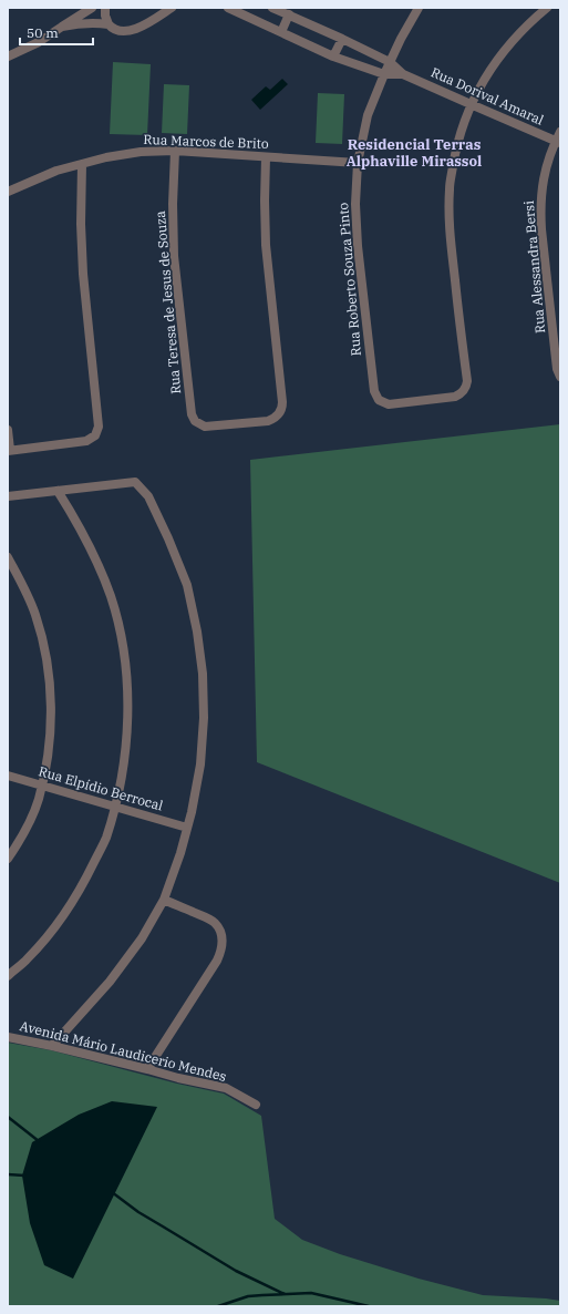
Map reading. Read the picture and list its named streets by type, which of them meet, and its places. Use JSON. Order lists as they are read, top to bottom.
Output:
{
  "streets": {
    "street": [
      "Rua Dorival Amaral",
      "Rua Marcos de Brito",
      "Rua Alessandra Bersi",
      "Rua Roberto Souza Pinto",
      "Rua Teresa de Jesus de Souza",
      "Rua Elpídio Berrocal",
      "Avenida Mário Laudicerio Mendes"
    ]
  },
  "crossings": [
    ["Rua Dorival Amaral", "Rua Alessandra Bersi"],
    ["Rua Dorival Amaral", "Rua Roberto Souza Pinto"],
    ["Rua Marcos de Brito", "Rua Roberto Souza Pinto"],
    ["Rua Marcos de Brito", "Rua Teresa de Jesus de Souza"]
  ],
  "districts": ["Residencial Terras Alphaville Mirassol"],
  "scale_bar": "50 m"
}
